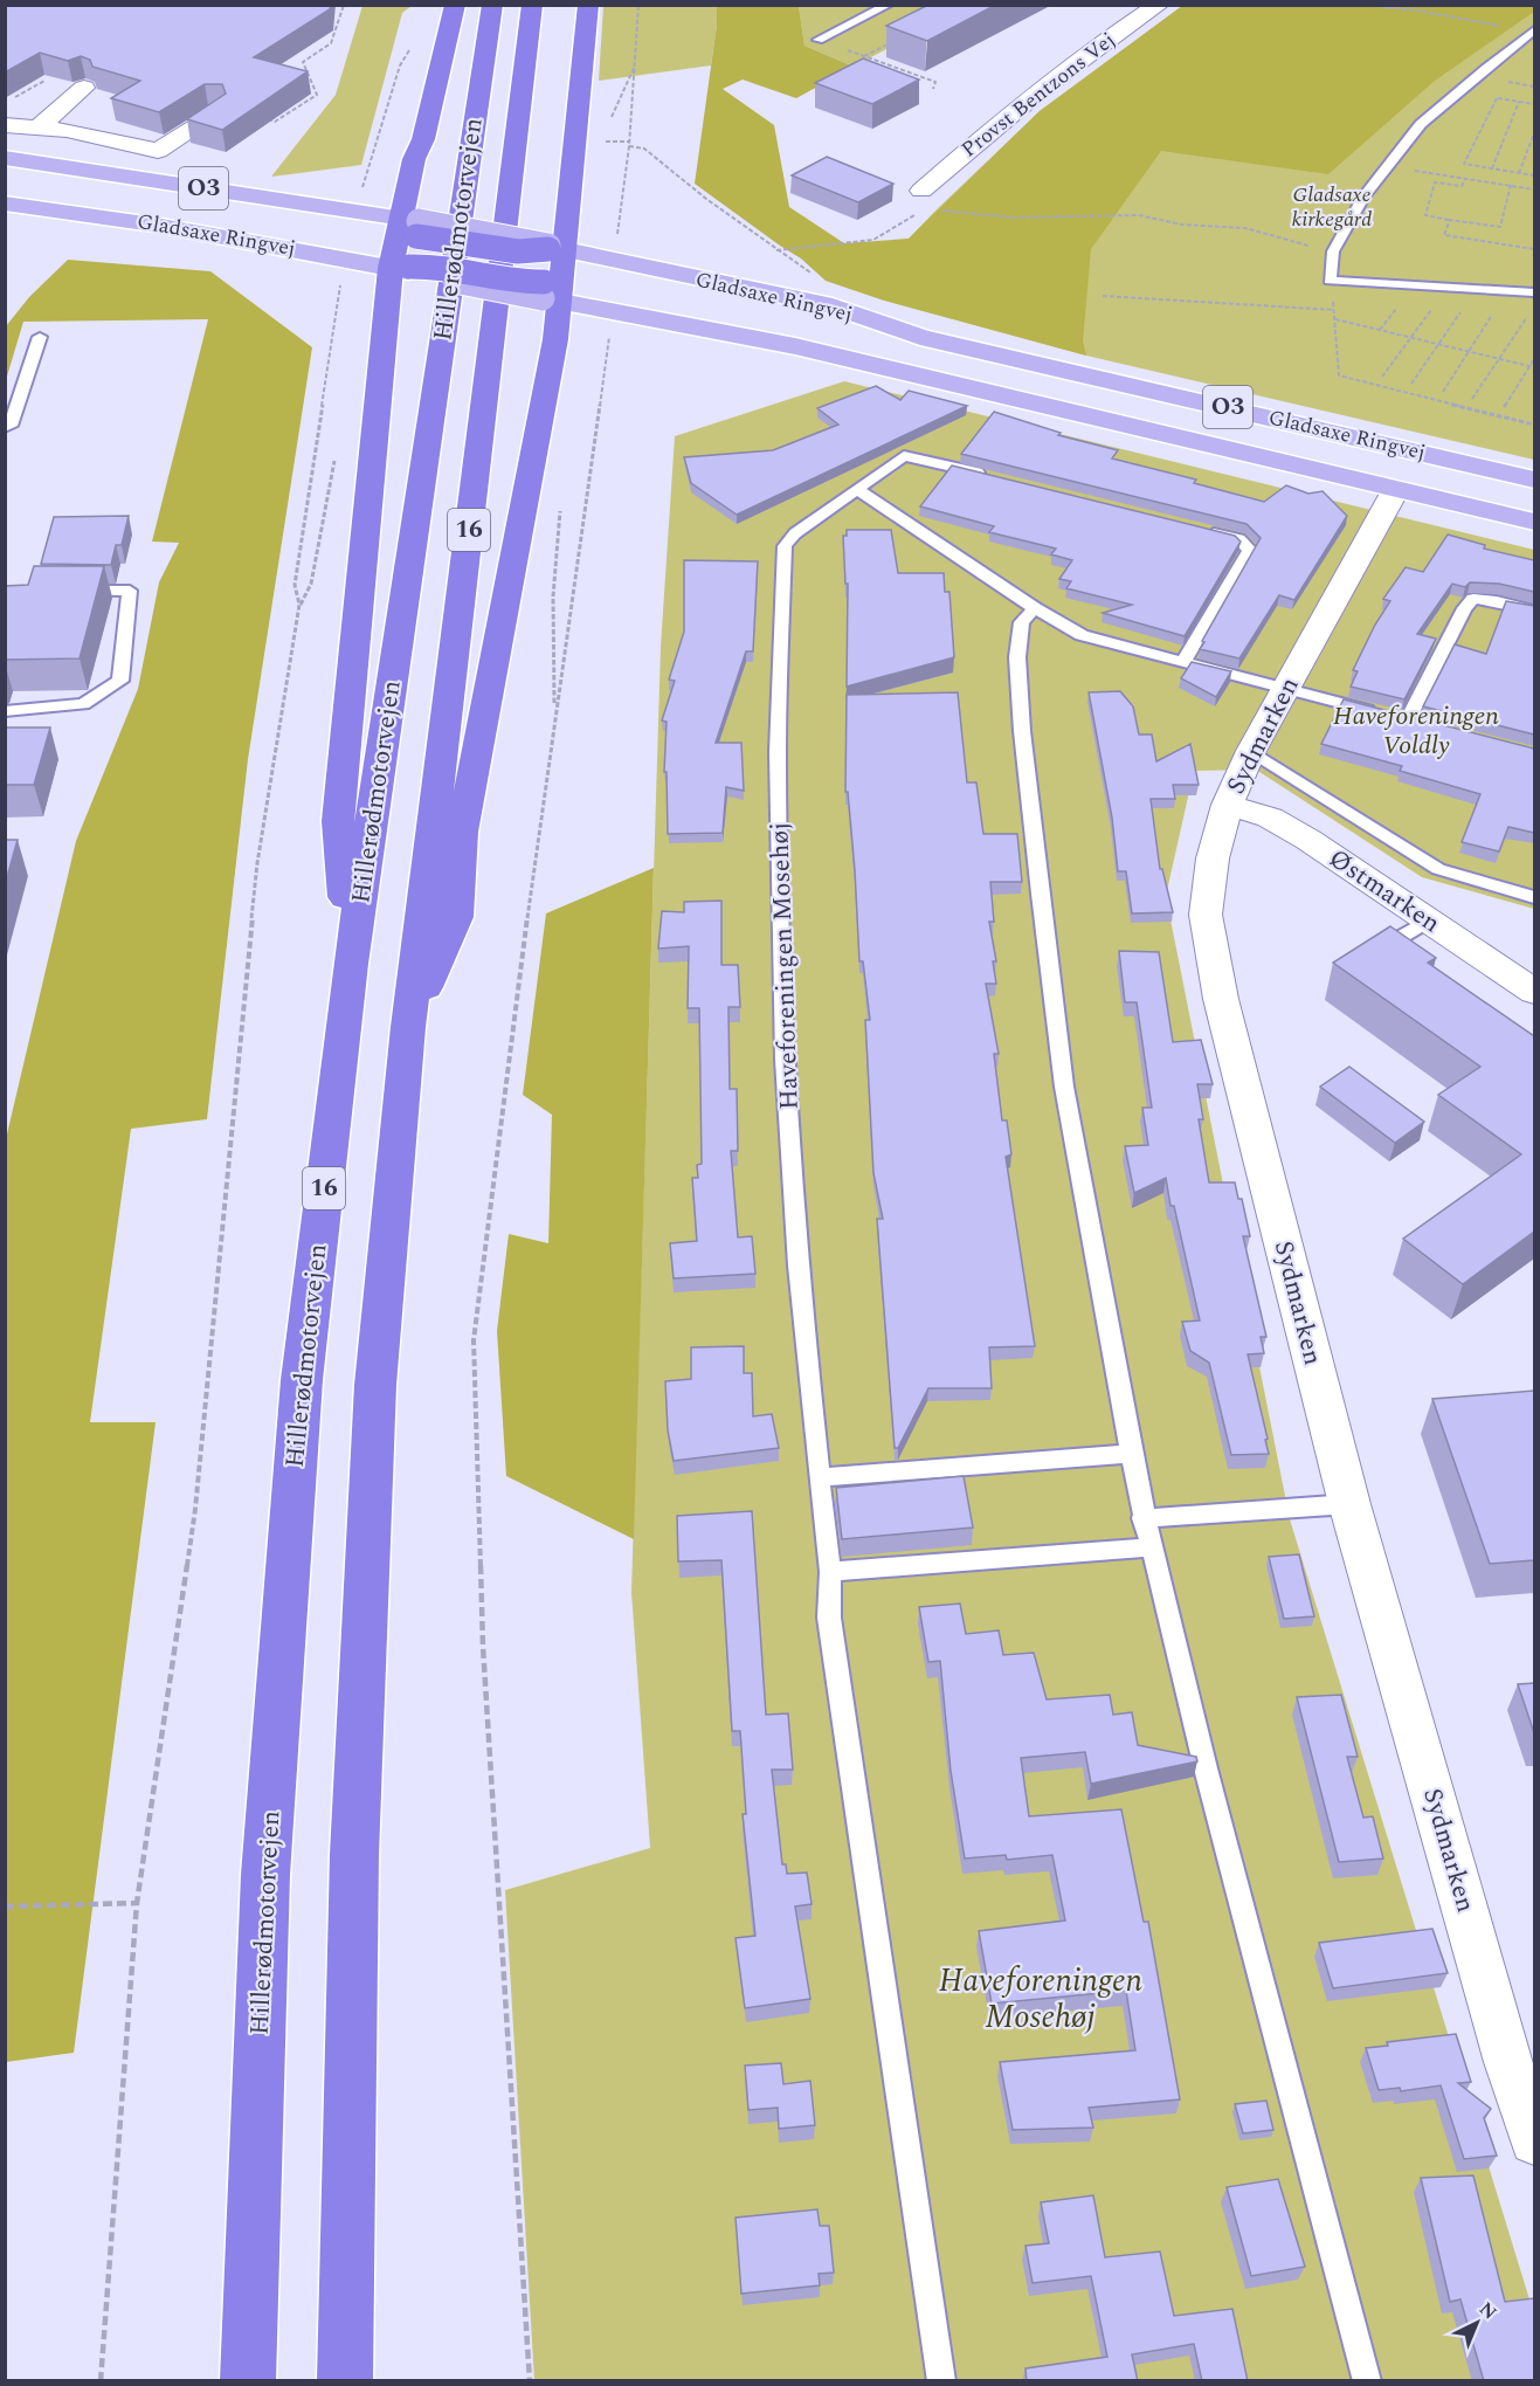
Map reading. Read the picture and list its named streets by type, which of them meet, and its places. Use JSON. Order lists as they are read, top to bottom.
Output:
{
  "streets": {
    "highway": ["Hillerødmotorvejen", "16"],
    "main road": ["O3", "Gladsaxe Ringvej"],
    "street": ["Provst Bentzons Vej", "Sydmarken", "Østmarken"],
    "lane": ["Haveforeningen Mosehøj"]
  },
  "crossings": [
    ["Gladsaxe Ringvej", "Sydmarken"],
    ["Sydmarken", "Østmarken"]
  ],
  "parks": ["Gladsaxe kirkegård", "Haveforeningen Voldly", "Haveforeningen Mosehøj"],
  "north": "top right"
}
